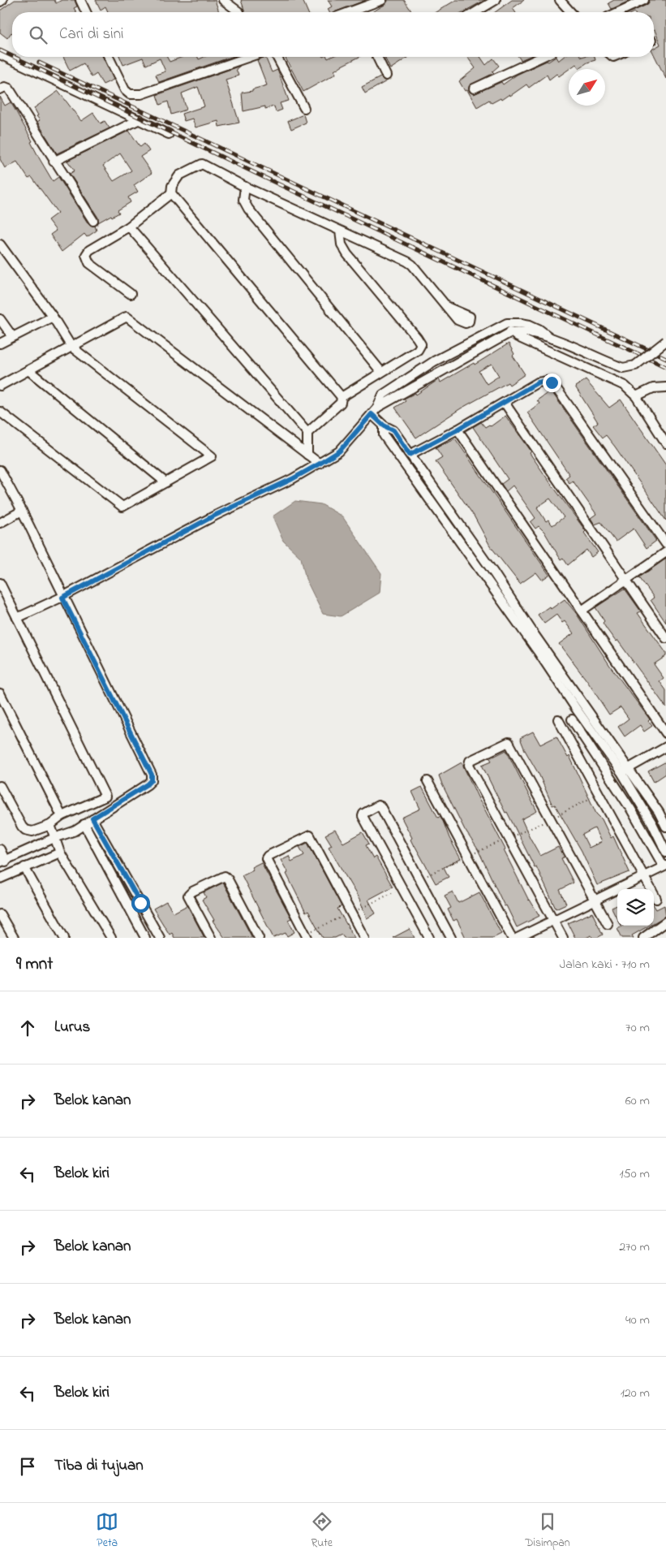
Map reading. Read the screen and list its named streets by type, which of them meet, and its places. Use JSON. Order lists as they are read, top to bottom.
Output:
{
  "north": "top right",
  "page": {
    "search": "Cari di sini",
    "heading": ["9 mnt", "Jalan kaki · 710 m"],
    "list": [
      ["Lurus", "70 m"],
      ["Belok kanan", "60 m"],
      ["Belok kiri", "150 m"],
      ["Belok kanan", "270 m"],
      ["Belok kanan", "40 m"],
      ["Belok kiri", "120 m"],
      "Tiba di tujuan"
    ],
    "nav": ["Peta", "Rute", "Disimpan"]
  }
}
